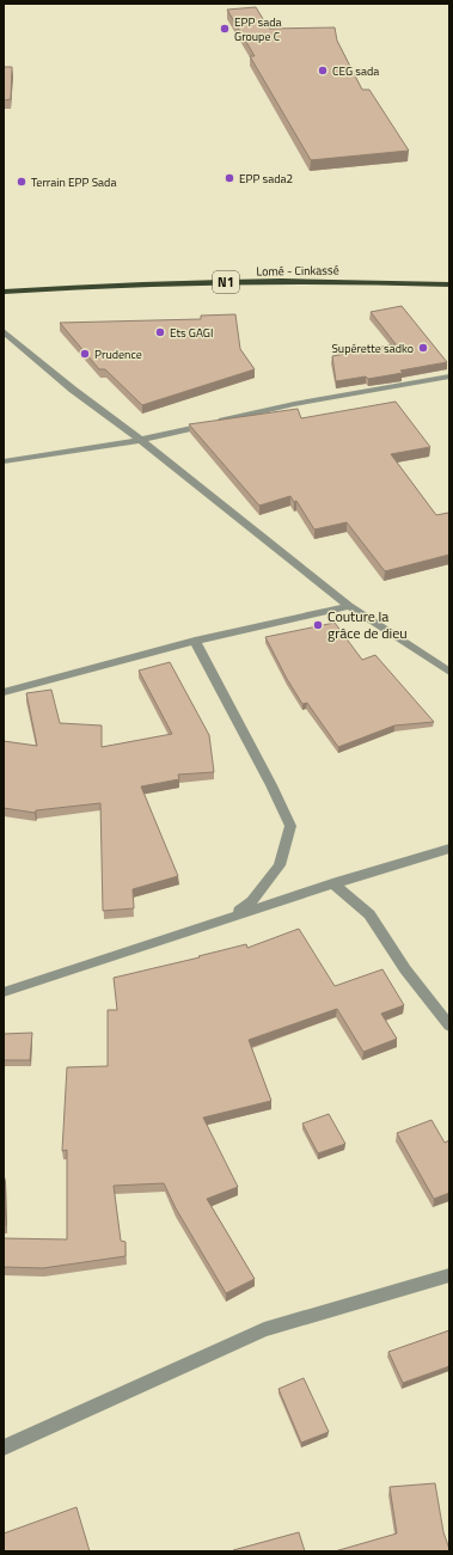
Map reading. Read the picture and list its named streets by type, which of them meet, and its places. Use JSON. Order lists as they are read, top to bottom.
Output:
{
  "streets": {
    "highway": ["Lomé - Cinkassé", "N1"]
  },
  "places": [
    "EPP sada Groupe C",
    "CEG sada",
    "EPP sada2",
    "Terrain EPP Sada",
    "Ets GAGI",
    "Supérette sadko",
    "Prudence",
    "Couture la grâce de dieu"
  ]
}
